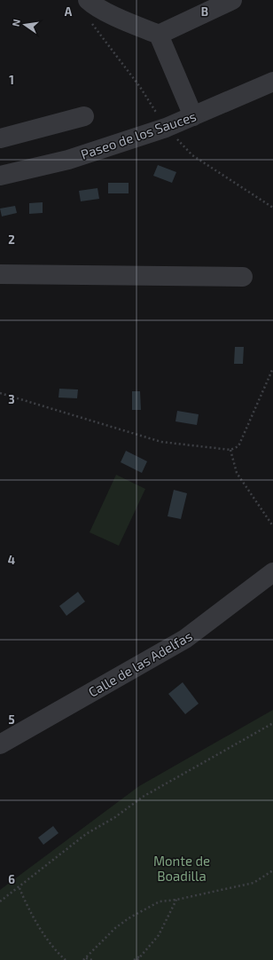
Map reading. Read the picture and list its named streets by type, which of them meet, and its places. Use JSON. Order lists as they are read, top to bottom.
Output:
{
  "streets": {
    "street": ["Paseo de los Sauces", "Calle de las Adelfas"]
  },
  "parks": ["Monte de Boadilla"],
  "north": "left",
  "grid": {
    "columns": ["A", "B"],
    "rows": [
      "1",
      "2",
      "3",
      "4",
      "5",
      "6"
    ]
  }
}
